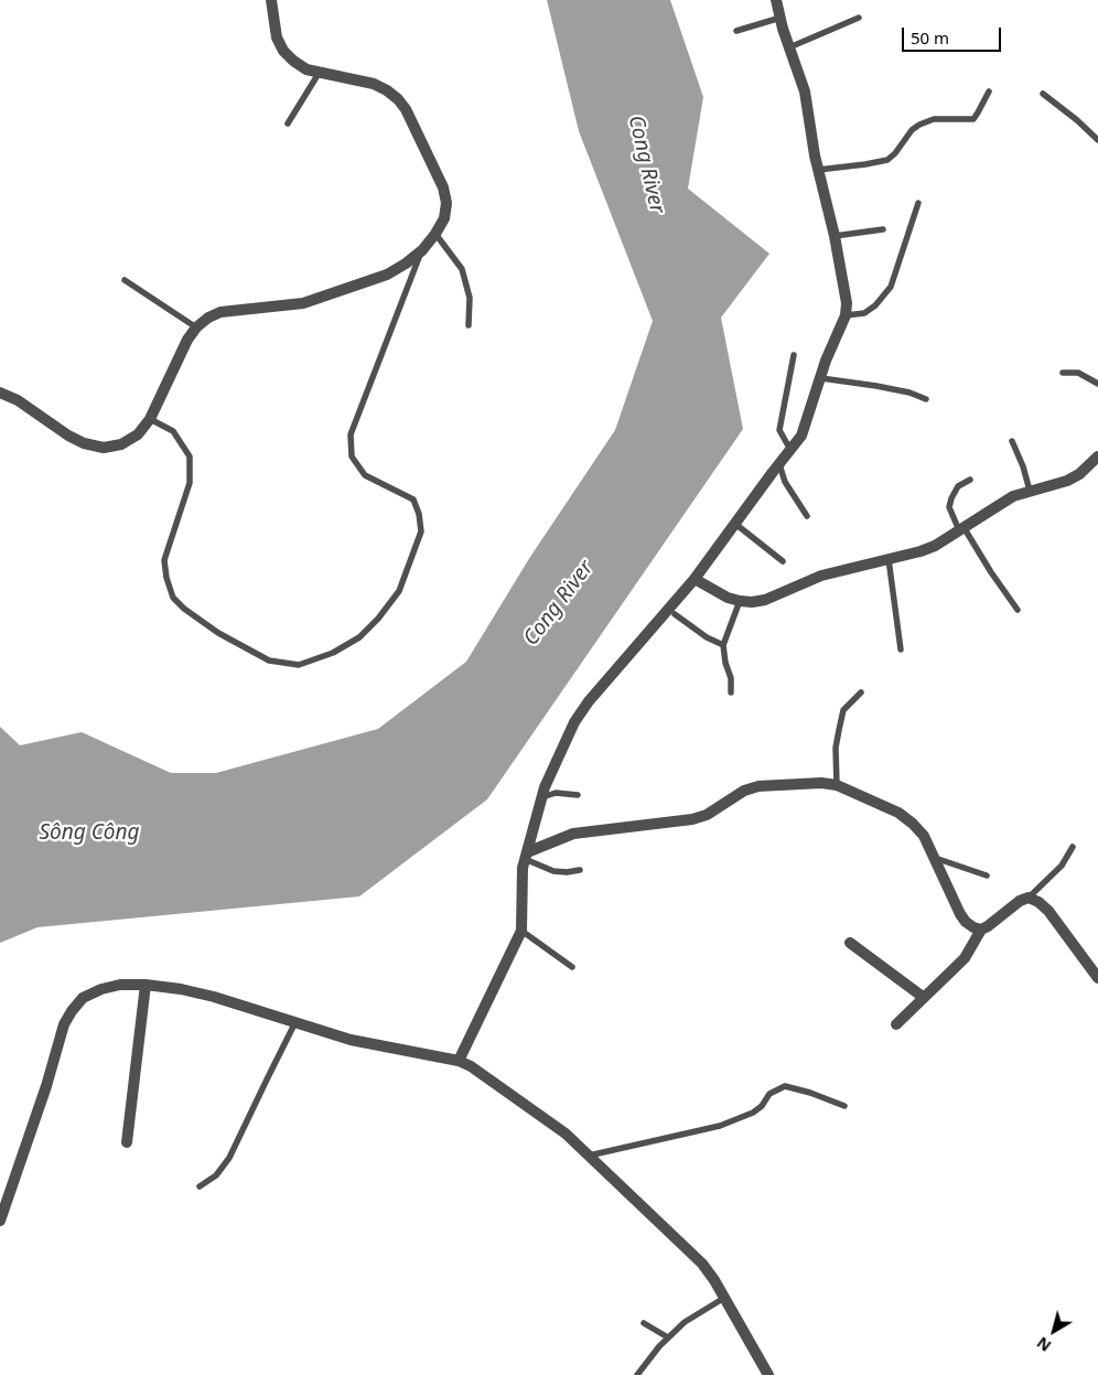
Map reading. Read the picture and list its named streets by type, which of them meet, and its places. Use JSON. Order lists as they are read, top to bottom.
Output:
{
  "water": ["Cong River", "Sông Công"],
  "scale_bar": "50 m",
  "north": "bottom left"
}
